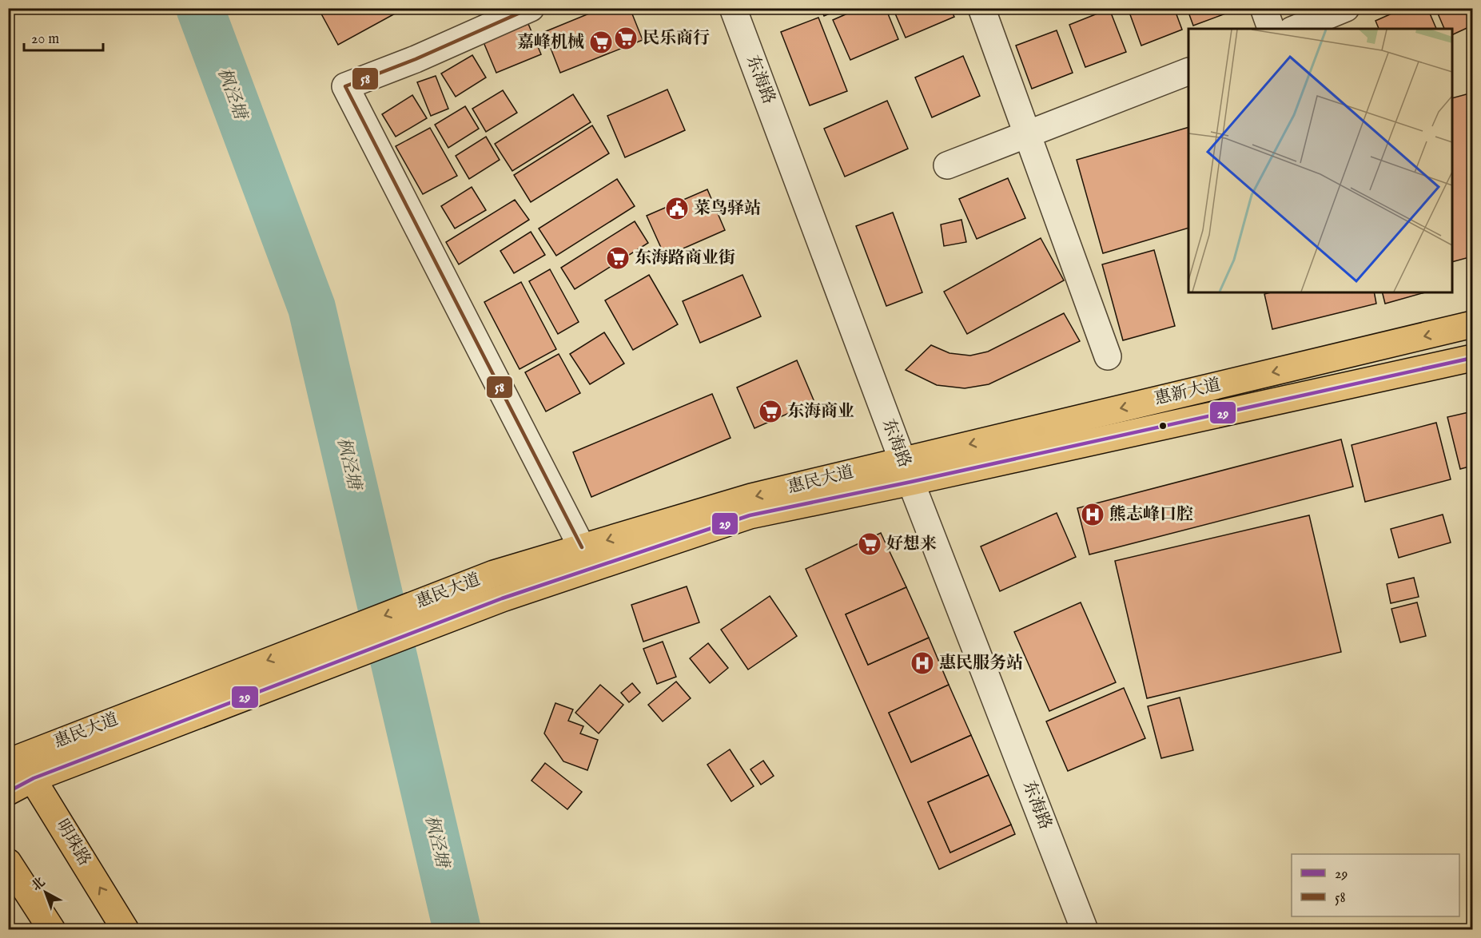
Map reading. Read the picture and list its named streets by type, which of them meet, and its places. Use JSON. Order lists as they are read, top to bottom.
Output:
{
  "streets": {
    "main road": ["惠新大道", "惠民大道", "明珠路"],
    "street": ["东海路"]
  },
  "crossings": [
    ["东海路", "惠新大道"],
    ["东海路", "惠民大道"],
    ["惠新大道", "惠民大道"],
    ["惠民大道", "明珠路"]
  ],
  "water": ["枫泾塘"],
  "places": {
    "supermarket": [
      "民乐商行",
      "嘉峰机械",
      "东海路商业街",
      "东海商业",
      "好想来"
    ],
    "public building": ["菜鸟驿站"],
    "hospital": ["熊志峰口腔", "惠民服务站"]
  },
  "lines": ["transit line 58", "transit line 29"],
  "legend": ["29", "58"],
  "scale_bar": "20 m",
  "north": "top left"
}
